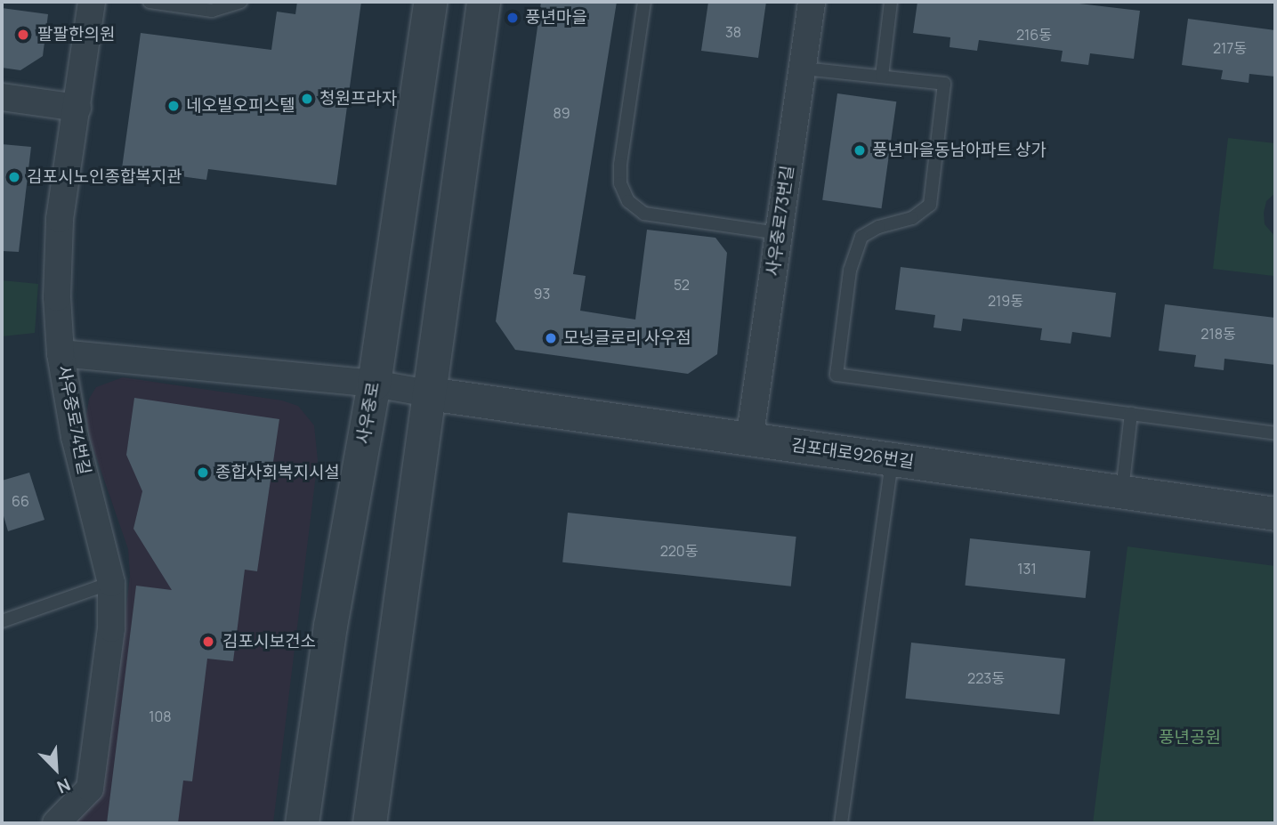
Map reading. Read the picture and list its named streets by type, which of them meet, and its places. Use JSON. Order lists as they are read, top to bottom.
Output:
{
  "streets": {
    "street": [
      "사우중로73번길",
      "사우중로",
      "사우중로74번길",
      "김포대로926번길"
    ]
  },
  "crossings": [
    ["사우중로73번길", "김포대로926번길"]
  ],
  "parks": ["풍년공원"],
  "places": [
    "풍년마을",
    "팔팔한의원",
    "청원프라자",
    "네오빌오피스텔",
    "풍년마을동남아파트 상가",
    "김포시노인종합복지관",
    "모닝글로리 사우점",
    "종합사회복지시설",
    "김포시보건소"
  ],
  "house_numbers": [
    "38",
    "216동",
    "217동",
    "89",
    "52",
    "93",
    "219동",
    "218동",
    "66",
    "220동",
    "131",
    "223동",
    "108"
  ],
  "north": "bottom right"
}
